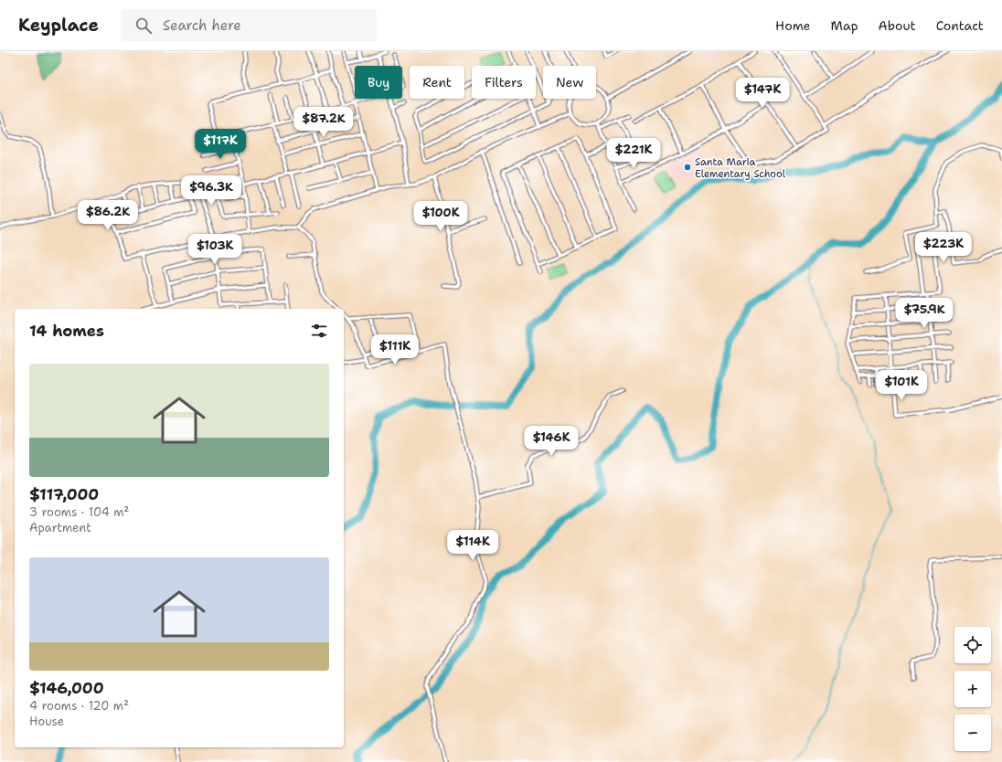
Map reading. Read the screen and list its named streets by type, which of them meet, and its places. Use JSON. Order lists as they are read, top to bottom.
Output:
{
  "places": ["Santa Maria Elementary School"],
  "page": {
    "header": "Keyplace",
    "search": "Search here",
    "nav": [
      "Home",
      "Map",
      "About",
      "Contact"
    ],
    "chip": [
      "Buy",
      "Rent",
      "Filters",
      "New"
    ],
    "price": [
      "$147K",
      "$87.2K",
      "$117K",
      "$221K",
      "$96.3K",
      "$86.2K",
      "$100K",
      "$223K",
      "$103K",
      "$75.9K",
      "$111K",
      "$101K",
      "$146K",
      "$114K"
    ],
    "heading": "14 homes",
    "list": [
      {
        "name": "$117,000",
        "note": "3 rooms · 104 m² · Apartment"
      },
      {
        "name": "$146,000",
        "note": "4 rooms · 120 m² · House"
      }
    ],
    "map_buttons": ["+", "−"]
  }
}
